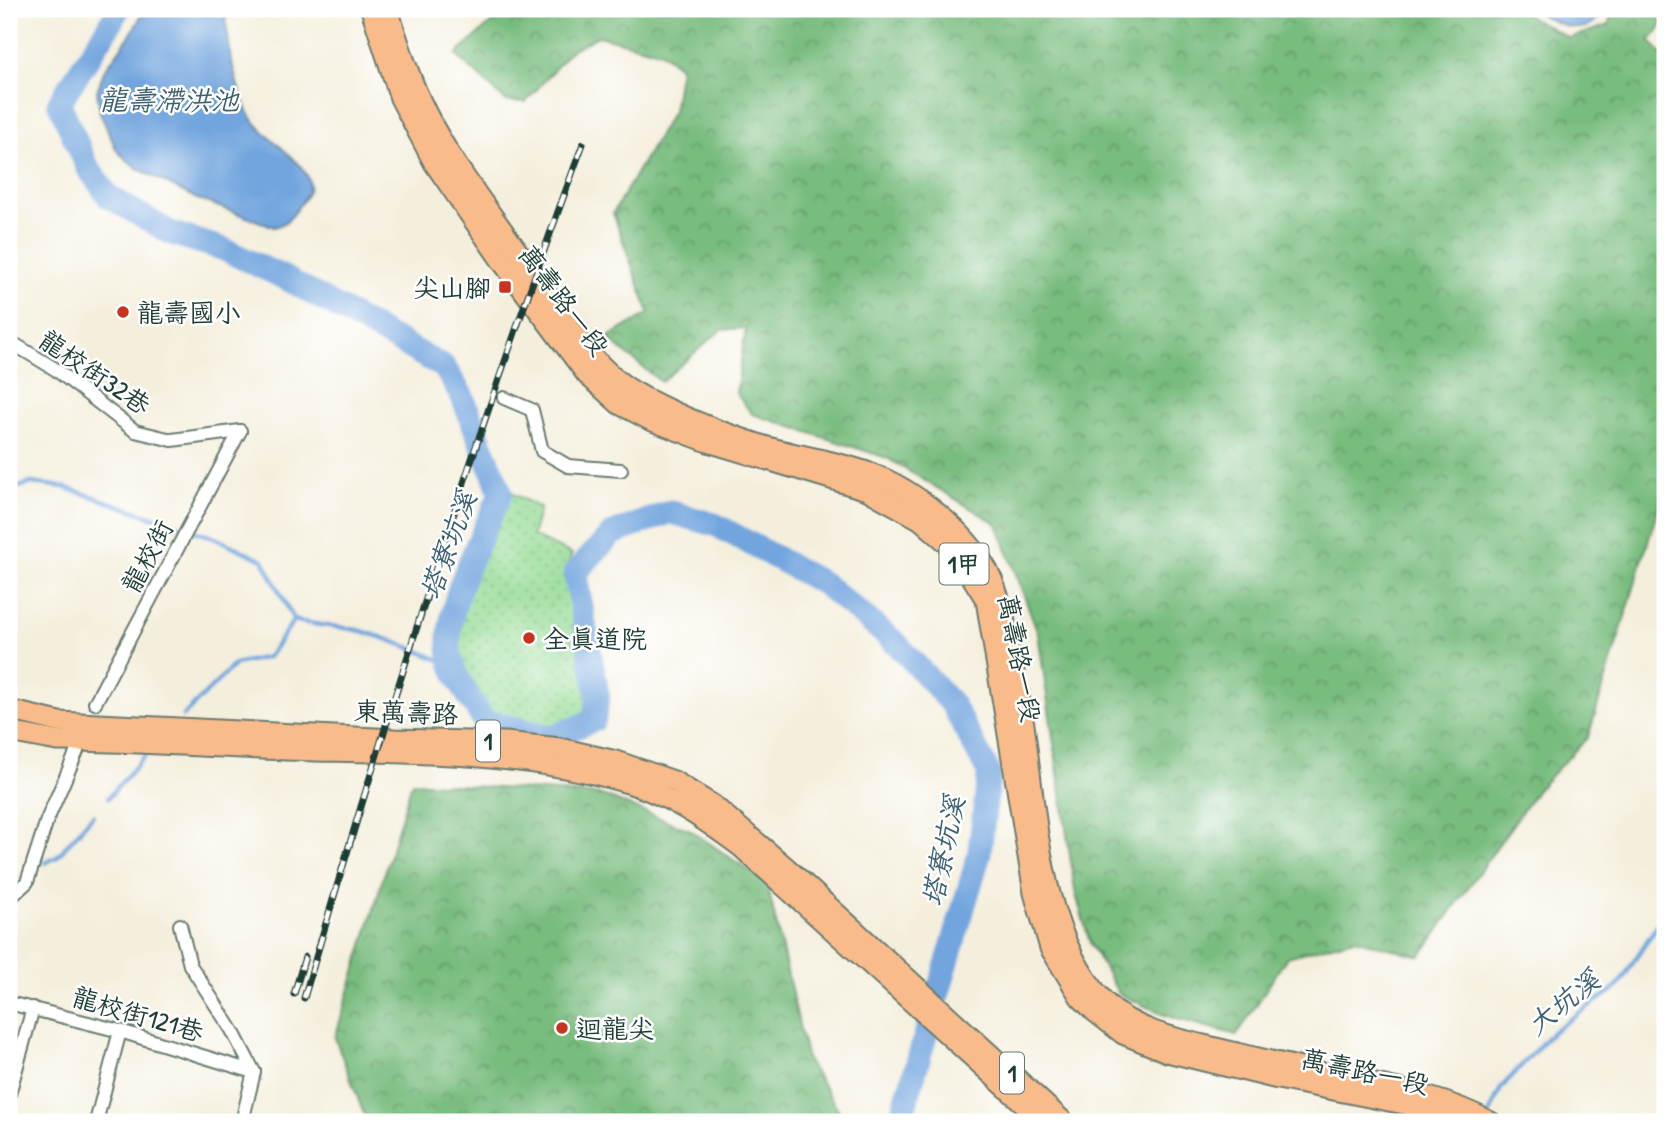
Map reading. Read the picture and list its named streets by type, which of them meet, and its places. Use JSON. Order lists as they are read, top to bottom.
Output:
{
  "streets": {
    "main road": [
      "萬壽路一段",
      "1甲",
      "東萬壽路",
      "1"
    ],
    "street": ["龍校街32巷", "龍校街", "龍校街121巷"]
  },
  "crossings": [
    ["龍校街32巷", "龍校街"],
    ["東萬壽路", "1"]
  ],
  "water": ["龍壽滯洪池", "塔寮坑溪", "大坑溪"],
  "places": {
    "transit": ["尖山腳"],
    "other": ["龍壽國小", "全真道院", "迴龍尖"]
  }
}
